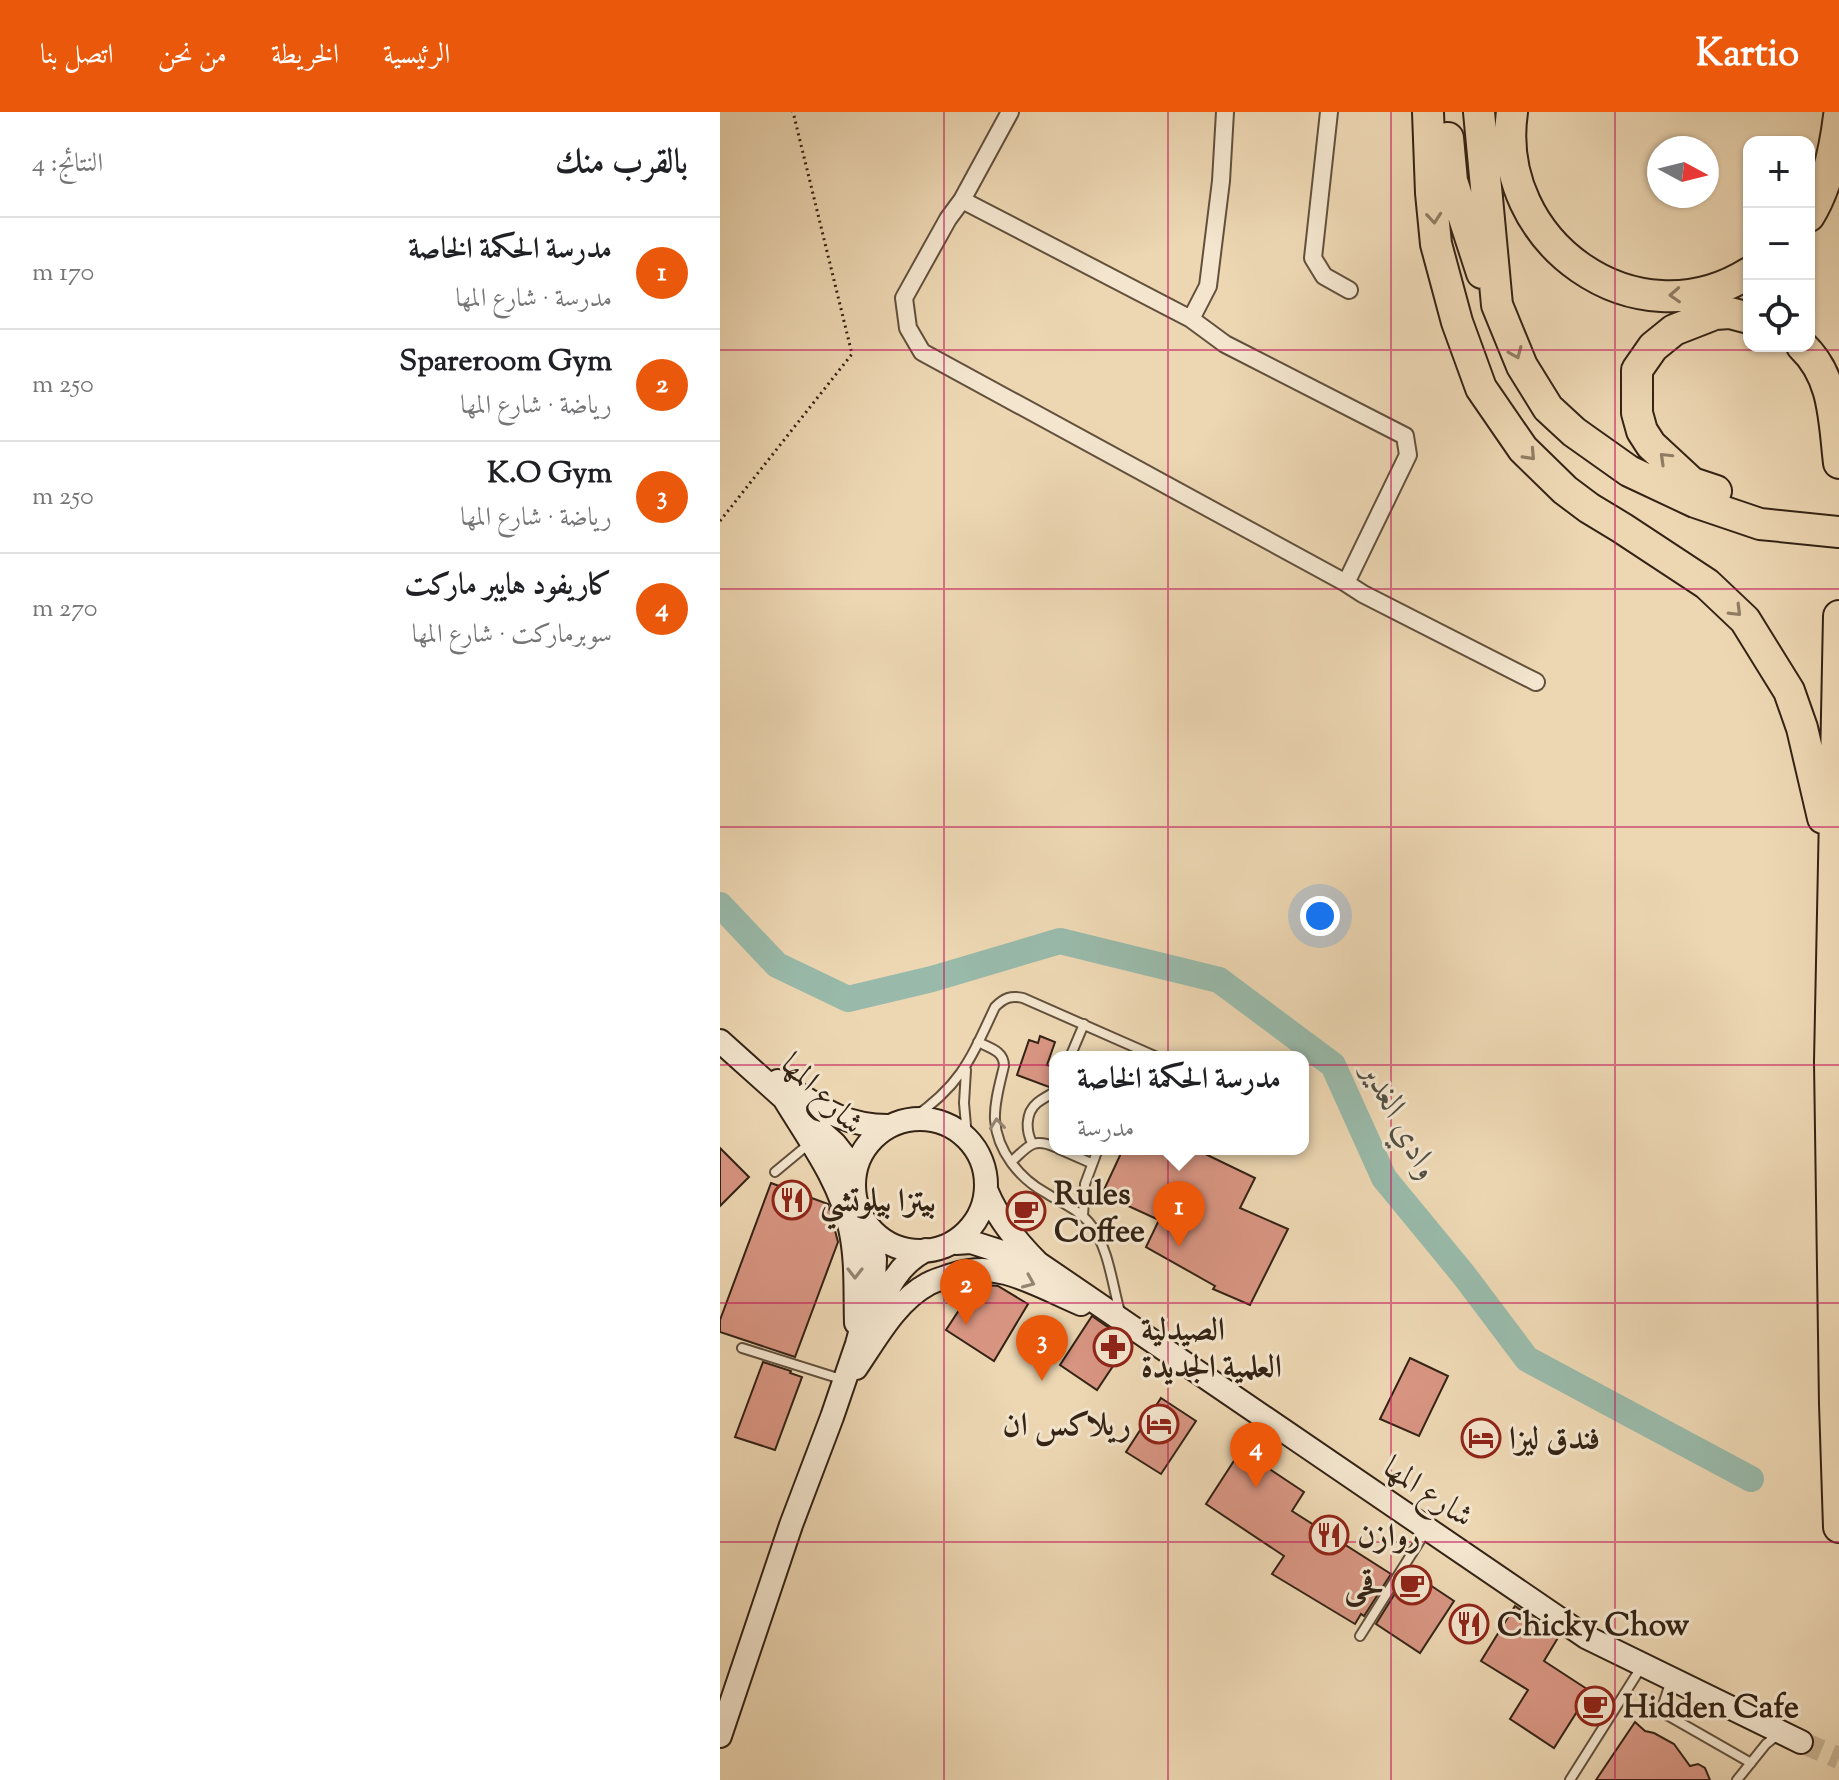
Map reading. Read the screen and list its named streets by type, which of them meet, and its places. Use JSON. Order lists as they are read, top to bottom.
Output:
{
  "streets": {
    "street": ["شارع المها"]
  },
  "water": ["وادي الغدير"],
  "places": {
    "restaurant": ["بيتزا بيلوتشي", "روازن", "Chicky Chow"],
    "cafe": ["Rules Coffee", "قحى", "Hidden Cafe"],
    "pharmacy": ["الصيدلية العلمية الجديدة"],
    "hotel": ["ريلاكس ان", "فندق ليزا"]
  },
  "north": "right",
  "page": {
    "header": "Kartio",
    "nav": [
      "الرئيسية",
      "الخريطة",
      "من نحن",
      "اتصل بنا"
    ],
    "heading": ["بالقرب منك", "النتائج: 4"],
    "map_buttons": ["+", "−"],
    "list": [
      {
        "mark": "1",
        "name": "مدرسة الحكمة الخاصة",
        "note": "مدرسة · شارع المها",
        "value": "170 m"
      },
      {
        "mark": "2",
        "name": "Spareroom Gym",
        "note": "رياضة · شارع المها",
        "value": "250 m"
      },
      {
        "mark": "3",
        "name": "K.O Gym",
        "note": "رياضة · شارع المها",
        "value": "250 m"
      },
      {
        "mark": "4",
        "name": "كاريفود هايبر ماركت",
        "note": "سوبرماركت · شارع المها",
        "value": "270 m"
      }
    ],
    "popup": ["مدرسة الحكمة الخاصة", "مدرسة"],
    "pins": [
      "1",
      "2",
      "3",
      "4"
    ]
  }
}
